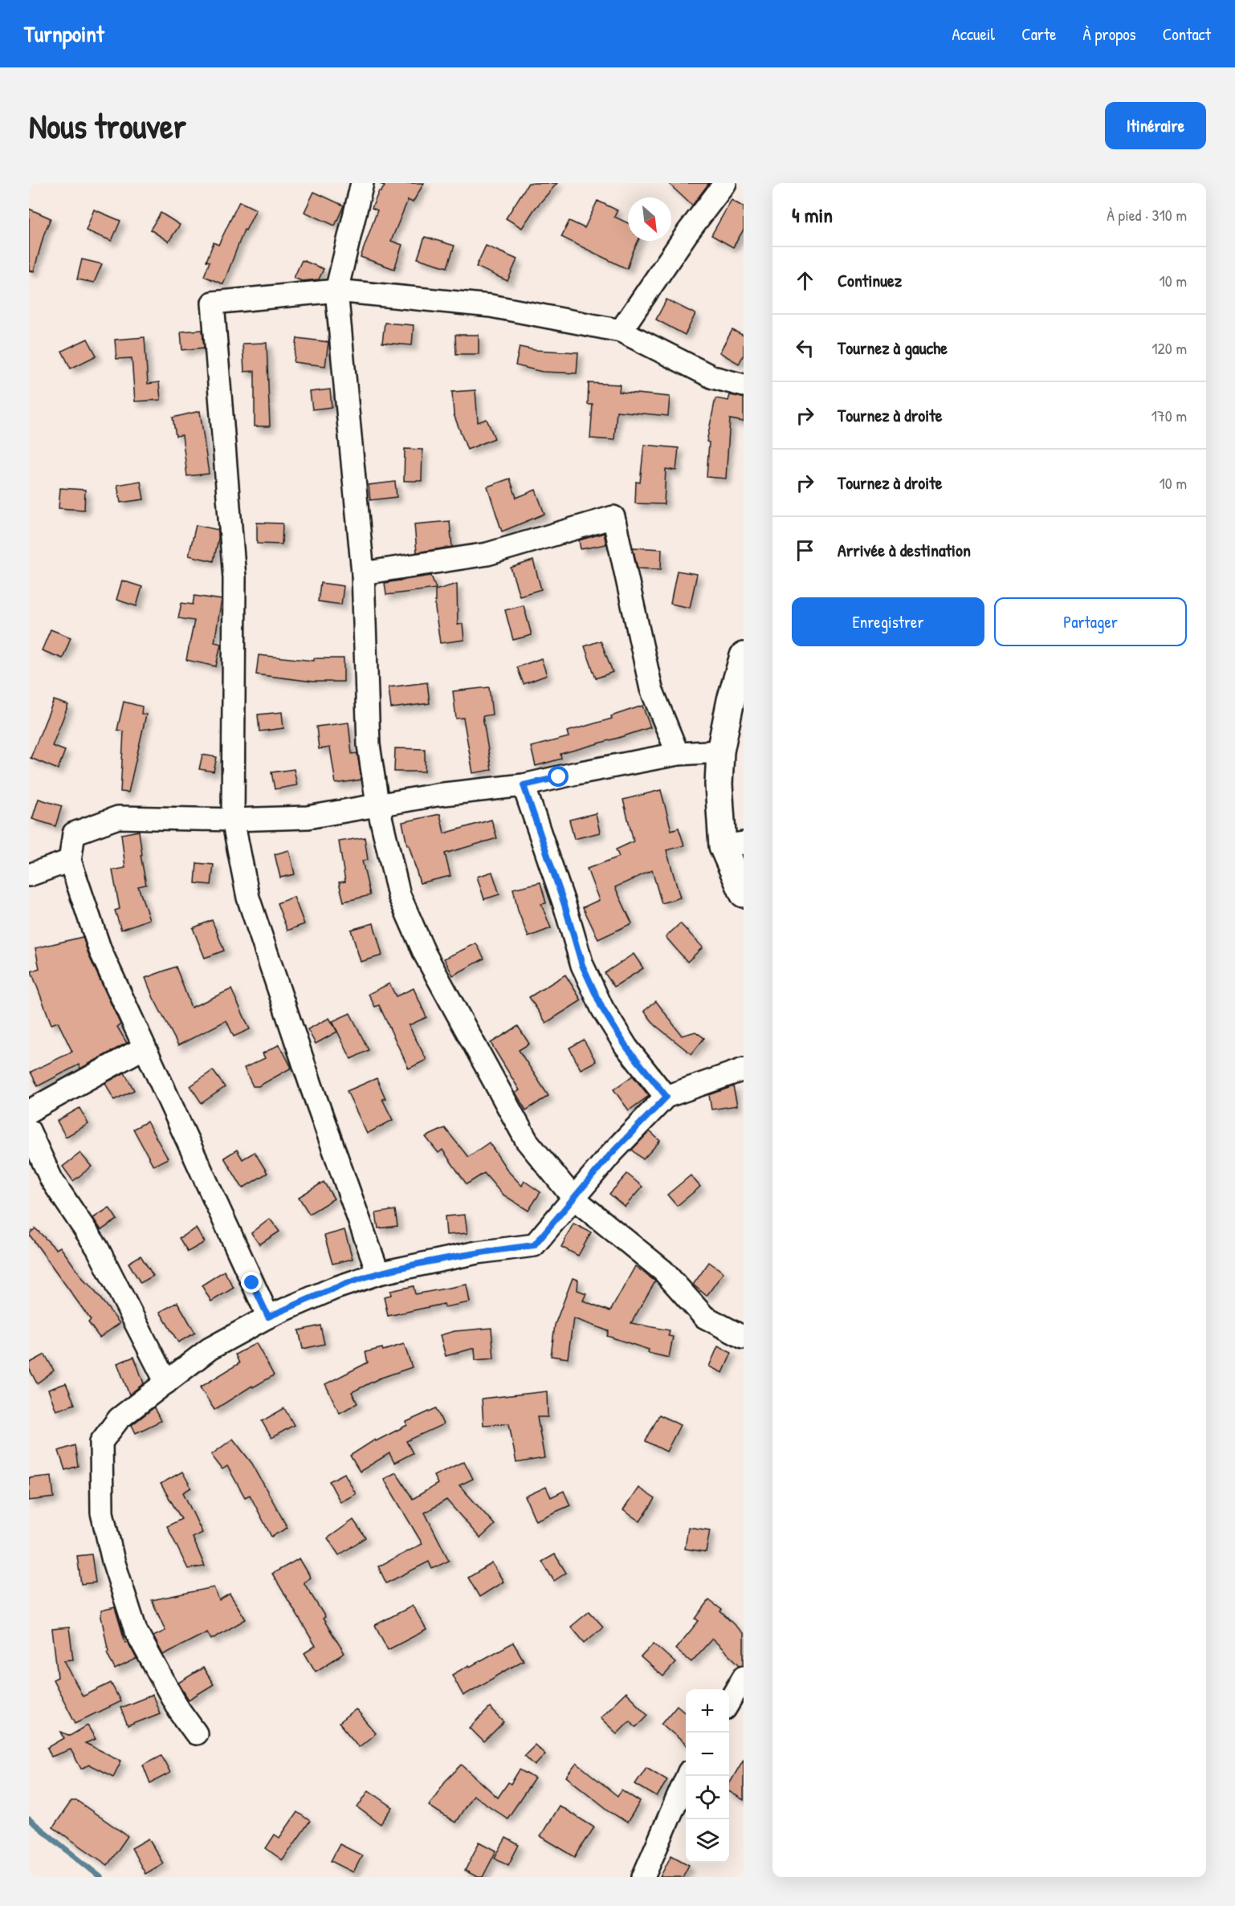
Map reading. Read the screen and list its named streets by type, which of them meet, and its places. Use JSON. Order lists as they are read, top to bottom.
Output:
{
  "north": "bottom right",
  "page": {
    "header": "Turnpoint",
    "nav": [
      "Accueil",
      "Carte",
      "À propos",
      "Contact"
    ],
    "buttons": [
      "Itinéraire",
      ["Enregistrer", "Partager"]
    ],
    "title": "Nous trouver",
    "heading": ["4 min", "À pied · 310 m"],
    "list": [
      ["Continuez", "10 m"],
      ["Tournez à gauche", "120 m"],
      ["Tournez à droite", "170 m"],
      ["Tournez à droite", "10 m"],
      "Arrivée à destination"
    ],
    "map_buttons": ["+", "−"]
  }
}
